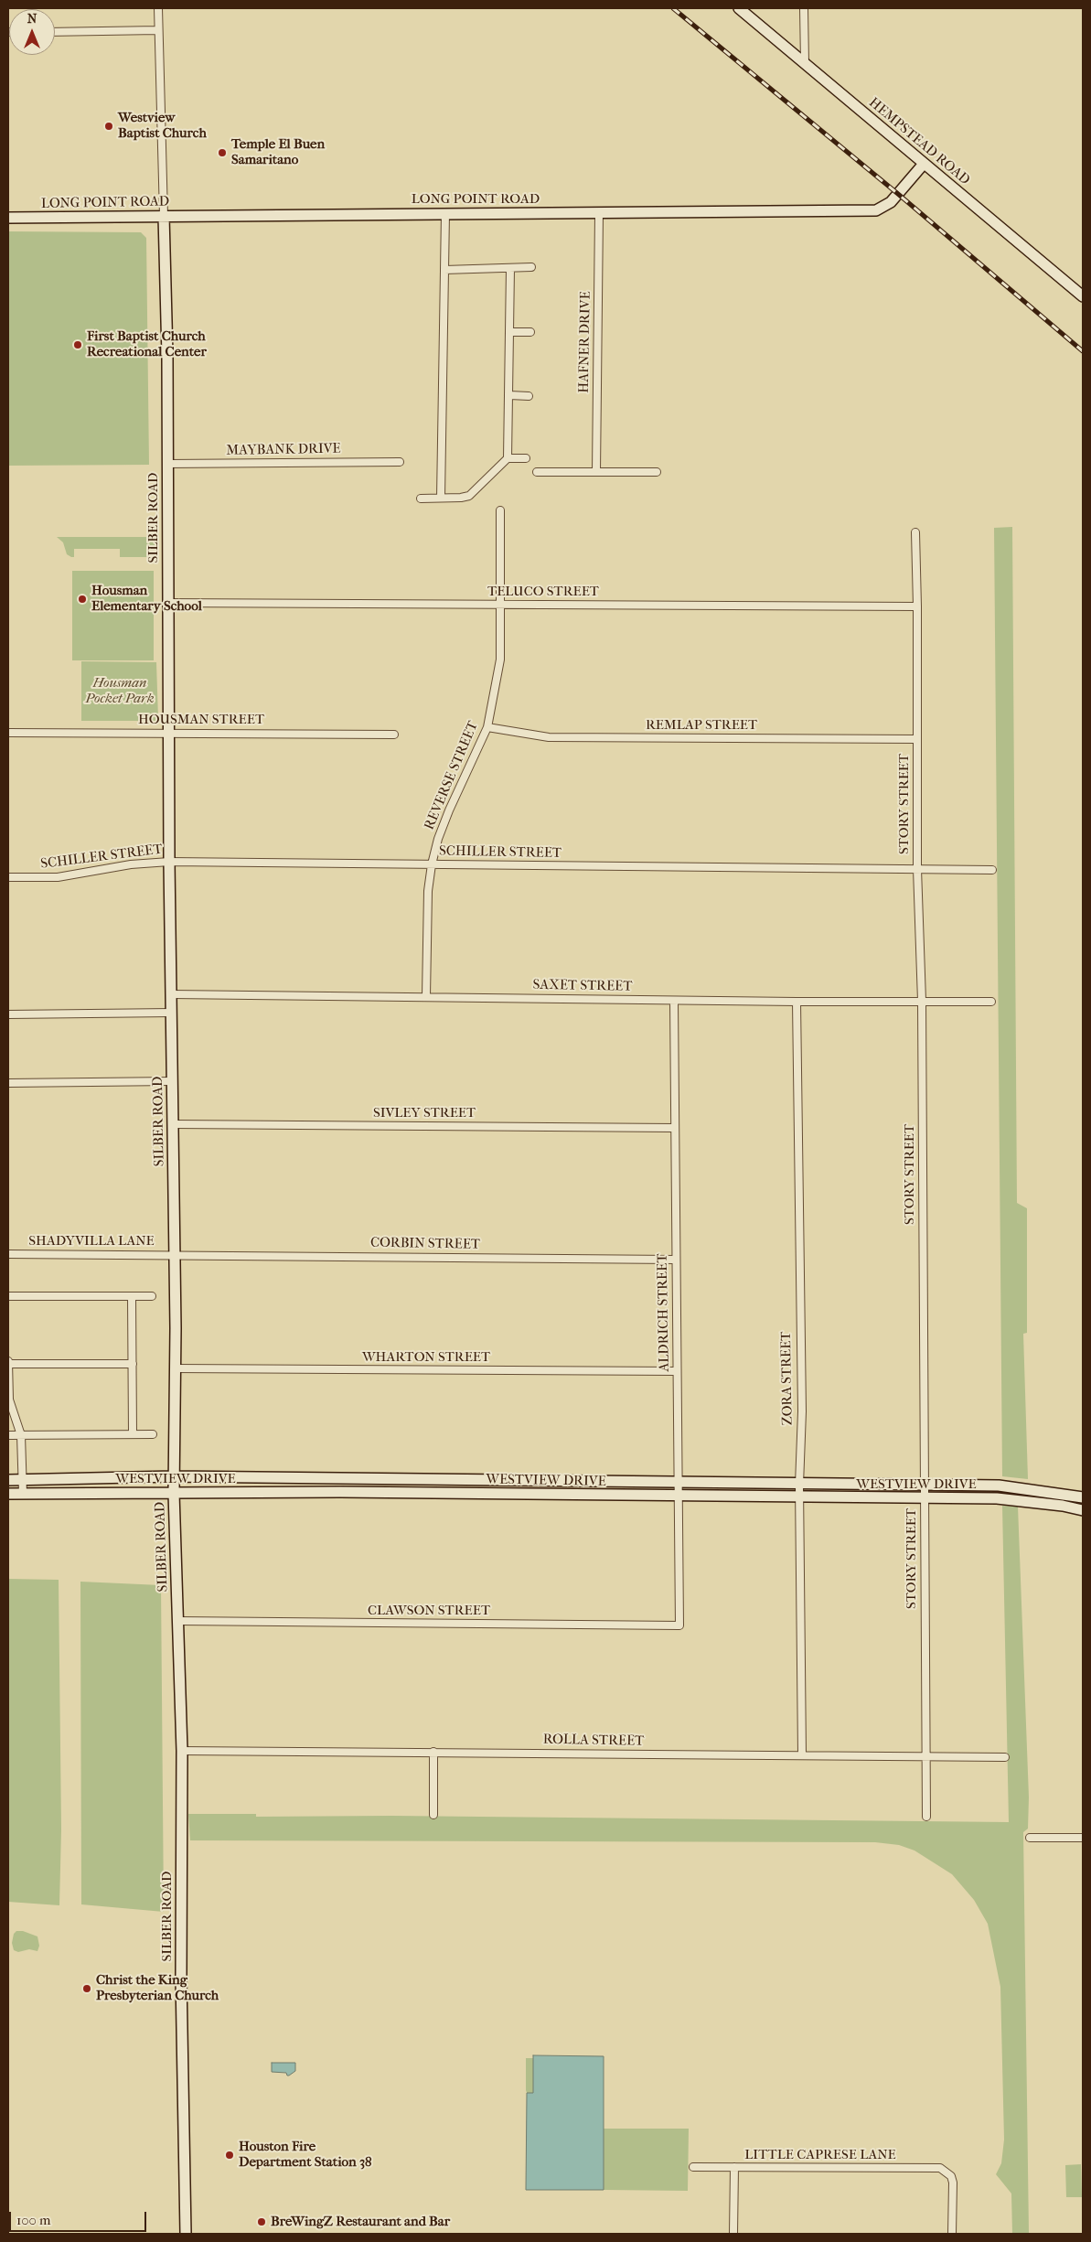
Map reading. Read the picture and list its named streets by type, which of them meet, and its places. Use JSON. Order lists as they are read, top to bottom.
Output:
{
  "streets": {
    "main road": [
      "HEMPSTEAD ROAD",
      "LONG POINT ROAD",
      "SILBER ROAD",
      "WESTVIEW DRIVE"
    ],
    "street": [
      "HAFNER DRIVE",
      "MAYBANK DRIVE",
      "TELUCO STREET",
      "HOUSMAN STREET",
      "REMLAP STREET",
      "REVERSE STREET",
      "STORY STREET",
      "SCHILLER STREET",
      "SAXET STREET",
      "SIVLEY STREET",
      "SHADYVILLA LANE",
      "CORBIN STREET",
      "ALDRICH STREET",
      "WHARTON STREET",
      "ZORA STREET",
      "CLAWSON STREET",
      "ROLLA STREET",
      "LITTLE CAPRESE LANE"
    ]
  },
  "crossings": [
    ["HEMPSTEAD ROAD", "LONG POINT ROAD"],
    ["LONG POINT ROAD", "HAFNER DRIVE"],
    ["LONG POINT ROAD", "SILBER ROAD"],
    ["MAYBANK DRIVE", "SILBER ROAD"],
    ["SILBER ROAD", "TELUCO STREET"],
    ["SILBER ROAD", "HOUSMAN STREET"],
    ["SILBER ROAD", "SCHILLER STREET"],
    ["SILBER ROAD", "SAXET STREET"],
    ["SILBER ROAD", "SIVLEY STREET"],
    ["SILBER ROAD", "SHADYVILLA LANE"],
    ["SILBER ROAD", "CORBIN STREET"],
    ["SILBER ROAD", "WHARTON STREET"],
    ["SILBER ROAD", "WESTVIEW DRIVE"],
    ["SILBER ROAD", "CLAWSON STREET"],
    ["SILBER ROAD", "ROLLA STREET"],
    ["TELUCO STREET", "REVERSE STREET"],
    ["TELUCO STREET", "STORY STREET"],
    ["REMLAP STREET", "REVERSE STREET"],
    ["REMLAP STREET", "STORY STREET"],
    ["REVERSE STREET", "SCHILLER STREET"],
    ["REVERSE STREET", "SAXET STREET"],
    ["STORY STREET", "SCHILLER STREET"],
    ["STORY STREET", "SAXET STREET"],
    ["STORY STREET", "WESTVIEW DRIVE"],
    ["STORY STREET", "ROLLA STREET"],
    ["SAXET STREET", "ALDRICH STREET"],
    ["SAXET STREET", "ZORA STREET"],
    ["SIVLEY STREET", "ALDRICH STREET"],
    ["SHADYVILLA LANE", "CORBIN STREET"],
    ["CORBIN STREET", "ALDRICH STREET"],
    ["ALDRICH STREET", "WHARTON STREET"],
    ["ALDRICH STREET", "WESTVIEW DRIVE"],
    ["ALDRICH STREET", "CLAWSON STREET"],
    ["ZORA STREET", "WESTVIEW DRIVE"],
    ["ZORA STREET", "ROLLA STREET"]
  ],
  "parks": ["Housman Pocket Park"],
  "places": [
    "Westview Baptist Church",
    "Temple El Buen Samaritano",
    "First Baptist Church Recreational Center",
    "Housman Elementary School",
    "Christ the King Presbyterian Church",
    "Houston Fire Department Station 38",
    "BreWingZ Restaurant and Bar"
  ],
  "scale_bar": "100 m",
  "north": "top"
}
